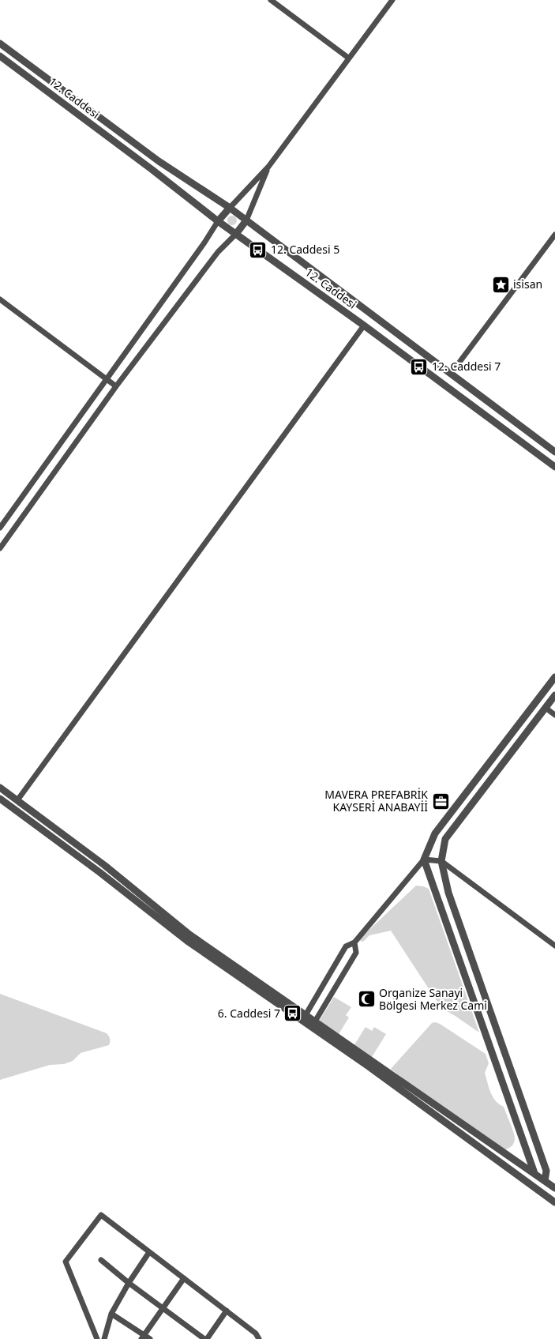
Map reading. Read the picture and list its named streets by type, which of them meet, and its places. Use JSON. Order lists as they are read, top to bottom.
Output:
{
  "streets": {
    "street": ["12. Caddesi"]
  },
  "places": {
    "bus stop": ["12. Caddesi 5", "12. Caddesi 7", "6. Caddesi 7"],
    "place": ["isisan"],
    "office": ["MAVERA PREFABRİK KAYSERİ ANABAYİİ"],
    "mosque": ["Organize Sanayi Bölgesi Merkez Cami"]
  }
}
